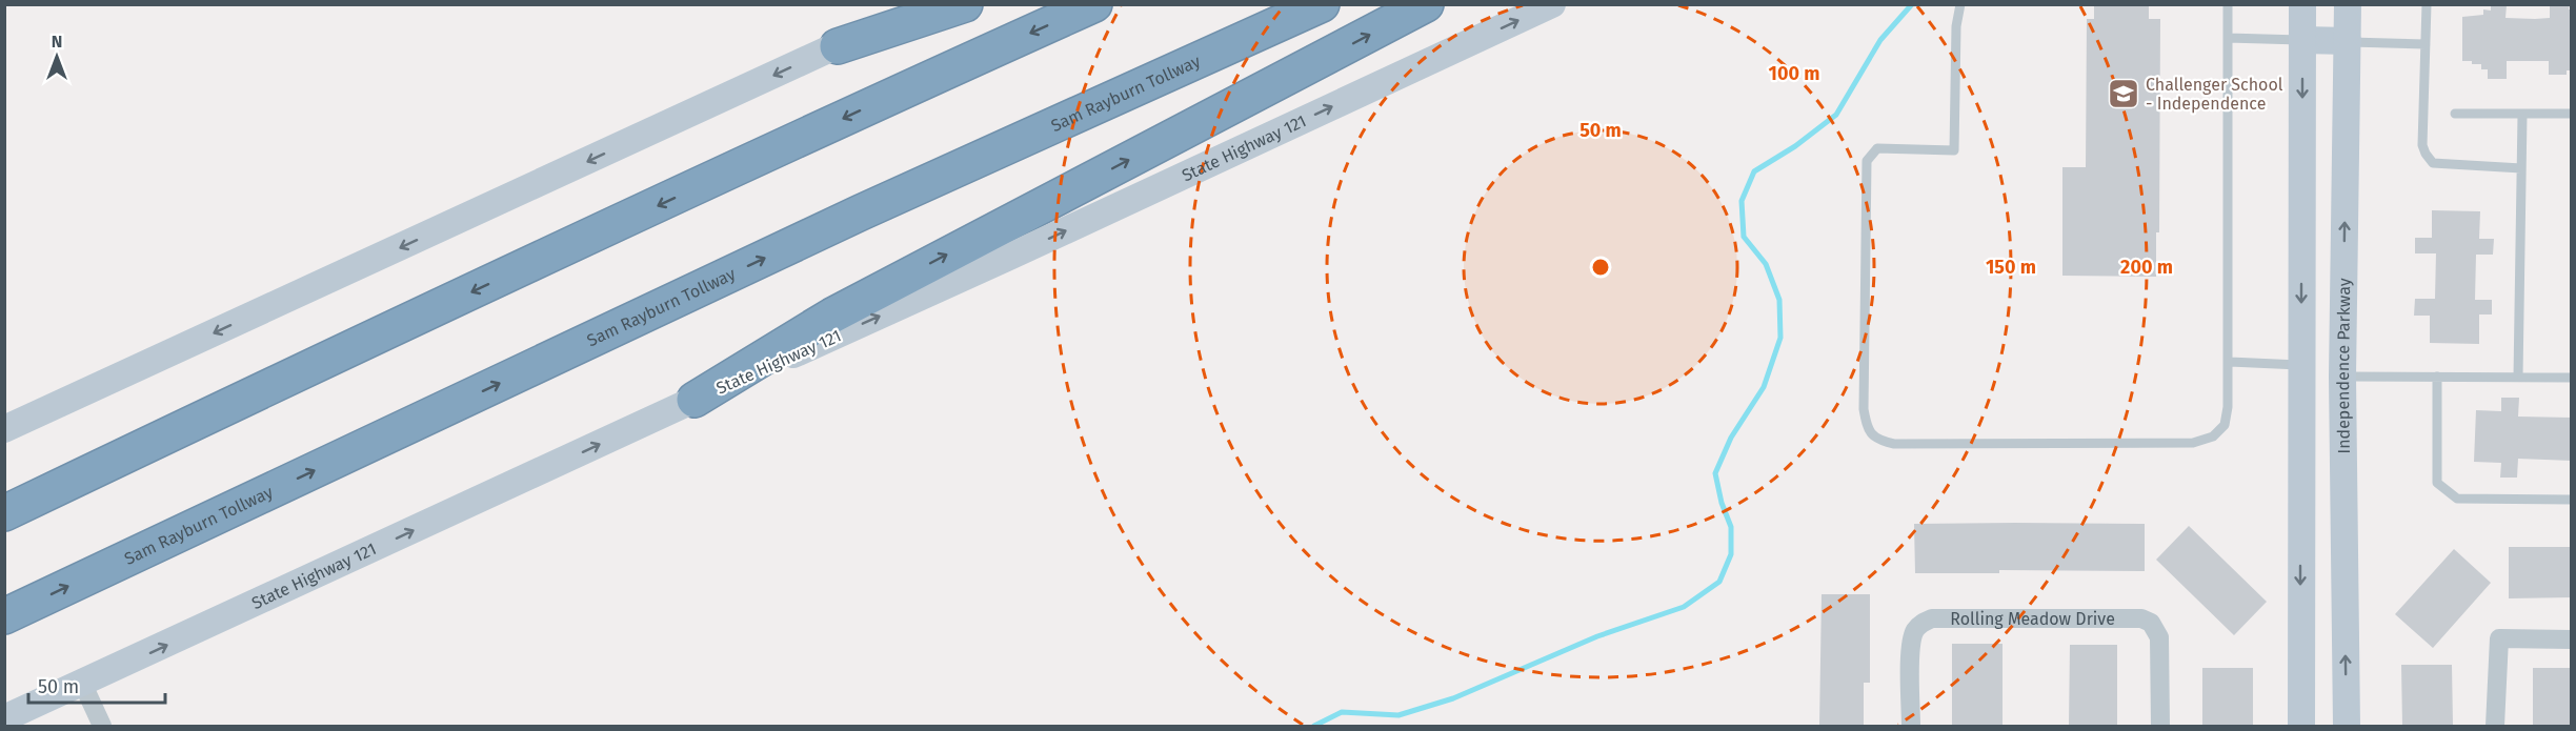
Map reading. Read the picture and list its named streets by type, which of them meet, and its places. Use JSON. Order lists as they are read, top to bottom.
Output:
{
  "streets": {
    "highway": ["Sam Rayburn Tollway"],
    "main road": ["State Highway 121", "Independence Parkway"],
    "street": ["Rolling Meadow Drive"]
  },
  "one_way": ["State Highway 121"],
  "places": {
    "school or university": ["Challenger School - Independence"]
  },
  "scale_bar": "50 m",
  "north": "top",
  "rings": [
    "100 m",
    "50 m",
    "150 m",
    "200 m"
  ]
}
